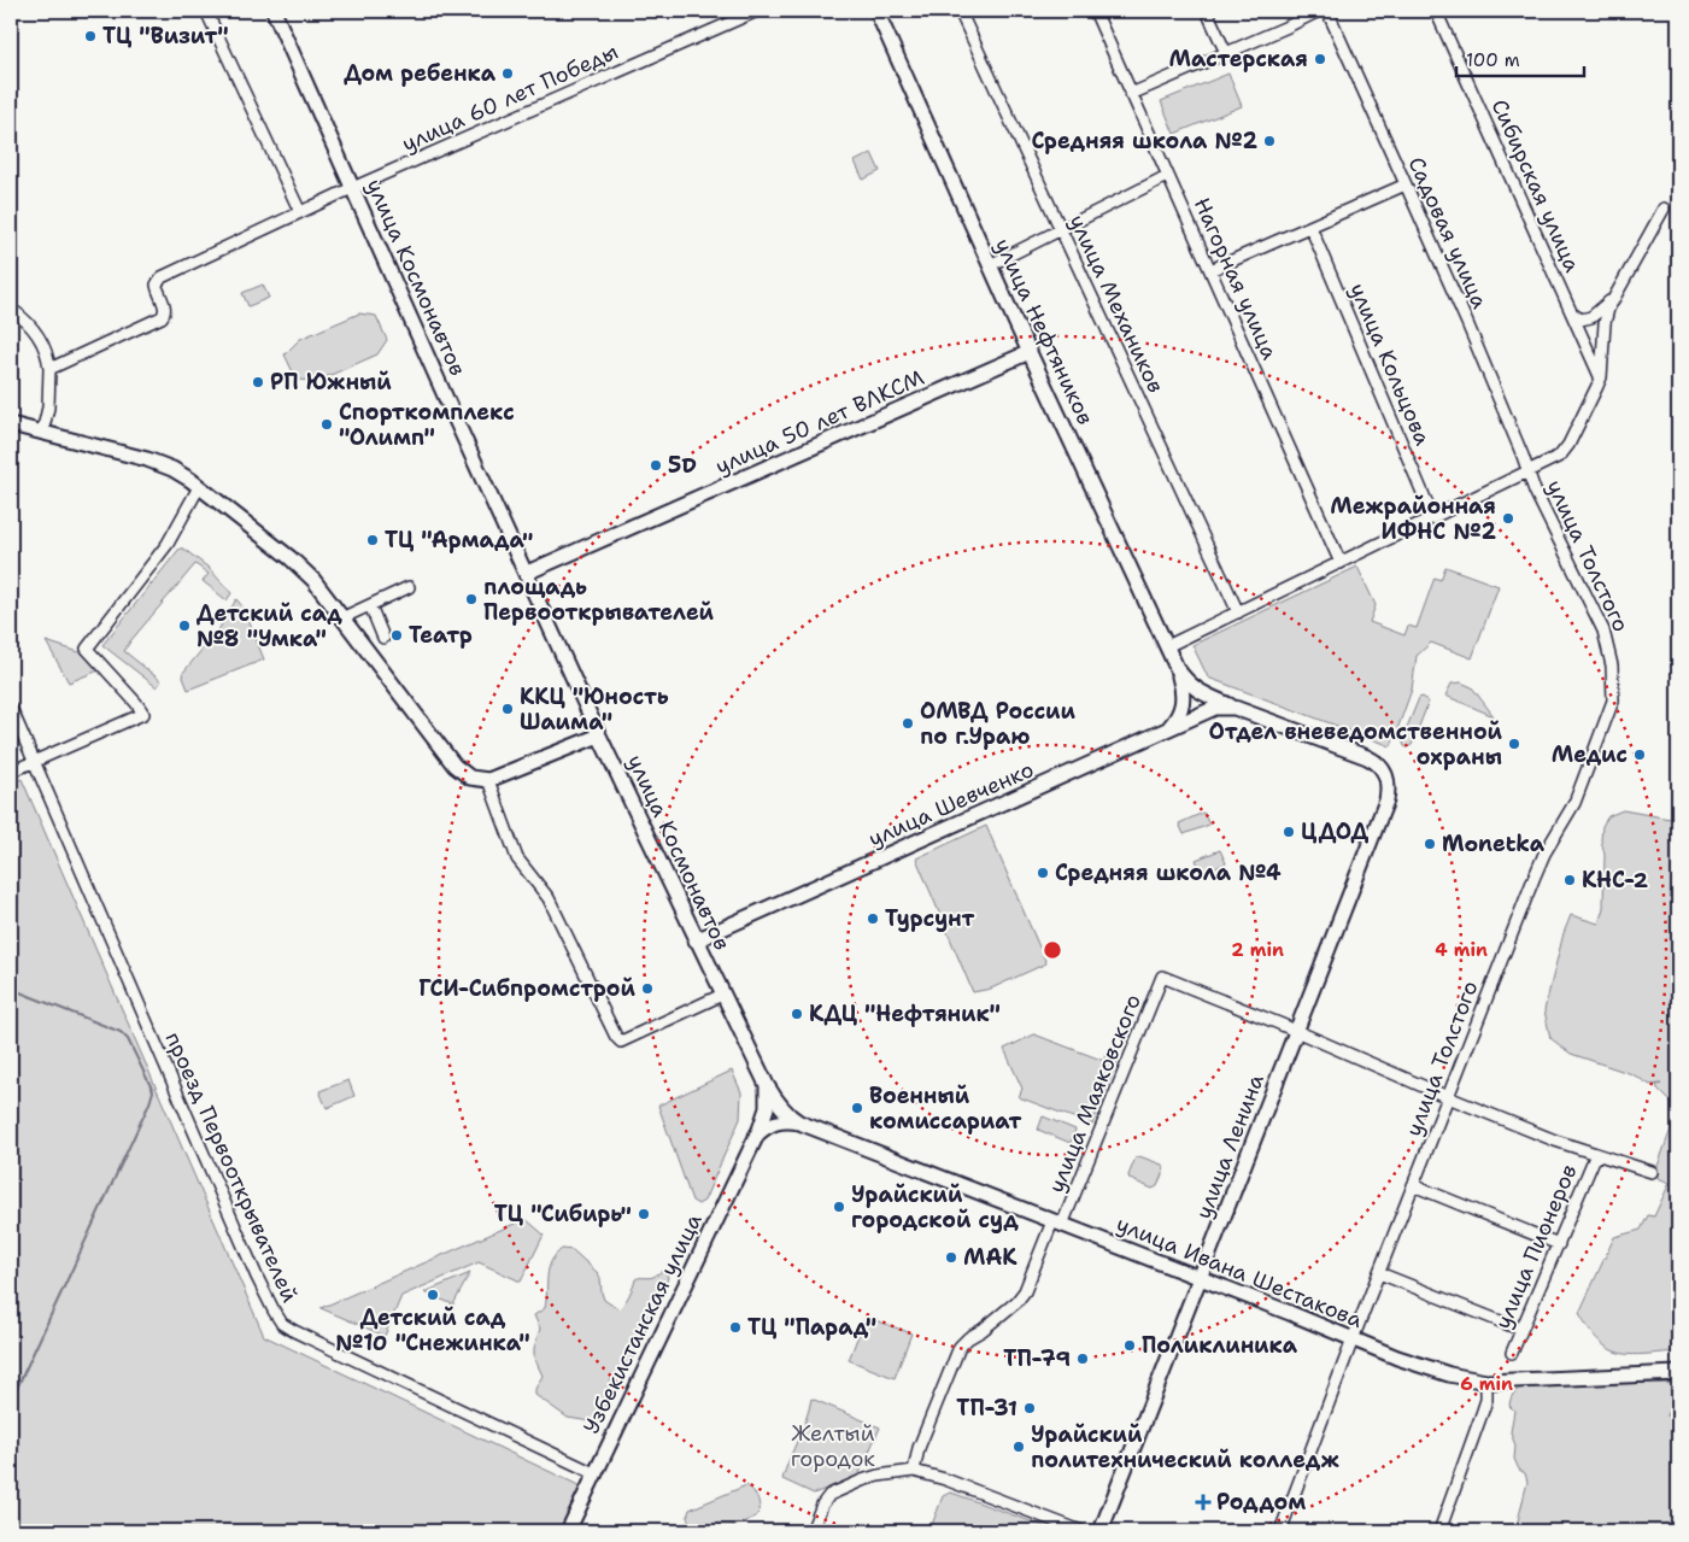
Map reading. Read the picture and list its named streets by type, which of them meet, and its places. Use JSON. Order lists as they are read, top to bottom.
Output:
{
  "streets": {
    "main road": [
      "улица Космонавтов",
      "улица Нефтяников",
      "улица 50 лет ВЛКСМ",
      "улица Шевченко",
      "улица Ленина",
      "улица Ивана Шестакова",
      "Узбекистанская улица"
    ],
    "street": [
      "улица 60 лет Победы",
      "Сибирская улица",
      "Садовая улица",
      "Нагорная улица",
      "улица Механиков",
      "улица Кольцова",
      "улица Толстого",
      "улица Маяковского",
      "проезд Первооткрывателей",
      "улица Пионеров"
    ]
  },
  "crossings": [
    ["улица 60 лет Победы", "улица Космонавтов"],
    ["Садовая улица", "улица Толстого"],
    ["улица Космонавтов", "улица 50 лет ВЛКСМ"],
    ["улица Космонавтов", "улица Шевченко"],
    ["улица Космонавтов", "улица Ивана Шестакова"],
    ["улица Космонавтов", "Узбекистанская улица"],
    ["улица Нефтяников", "улица 50 лет ВЛКСМ"],
    ["улица Нефтяников", "улица Шевченко"],
    ["улица Нефтяников", "улица Ленина"],
    ["улица Толстого", "улица Ивана Шестакова"],
    ["улица Шевченко", "улица Ленина"],
    ["улица Маяковского", "улица Ленина"],
    ["улица Маяковского", "улица Ивана Шестакова"],
    ["улица Ленина", "улица Ивана Шестакова"],
    ["проезд Первооткрывателей", "Узбекистанская улица"]
  ],
  "parks": ["Желтый городок"],
  "places": {
    "other": [
      "ТЦ \"Визит\"",
      "Мастерская",
      "Дом ребенка",
      "Средняя школа №2",
      "РП Южный",
      "Спорткомплекс \"Олимп\"",
      "5D",
      "Межрайонная ИФНС №2",
      "ТЦ \"Армада\"",
      "площадь Первооткрывателей",
      "Детский сад №8 \"Умка\"",
      "Театр",
      "ККЦ \"Юность Шаима\"",
      "ОМВД России по г.Ураю",
      "Отдел вневедомственной охраны",
      "Медис",
      "ЦДОД",
      "Monetka",
      "Средняя школа №4",
      "КНС-2",
      "Турсунт",
      "ГСИ-Сибпромстрой",
      "КДЦ \"Нефтяник\"",
      "Военный комиссариат",
      "Урайский городской суд",
      "ТЦ \"Сибирь\"",
      "МАК",
      "Детский сад №10 \"Снежинка\"",
      "ТЦ \"Парад\"",
      "Поликлиника",
      "ТП-79",
      "ТП-31",
      "Урайский политехнический колледж"
    ],
    "health": ["Роддом"]
  },
  "scale_bar": "100 m",
  "rings": ["2 min", "4 min", "6 min"]
}
